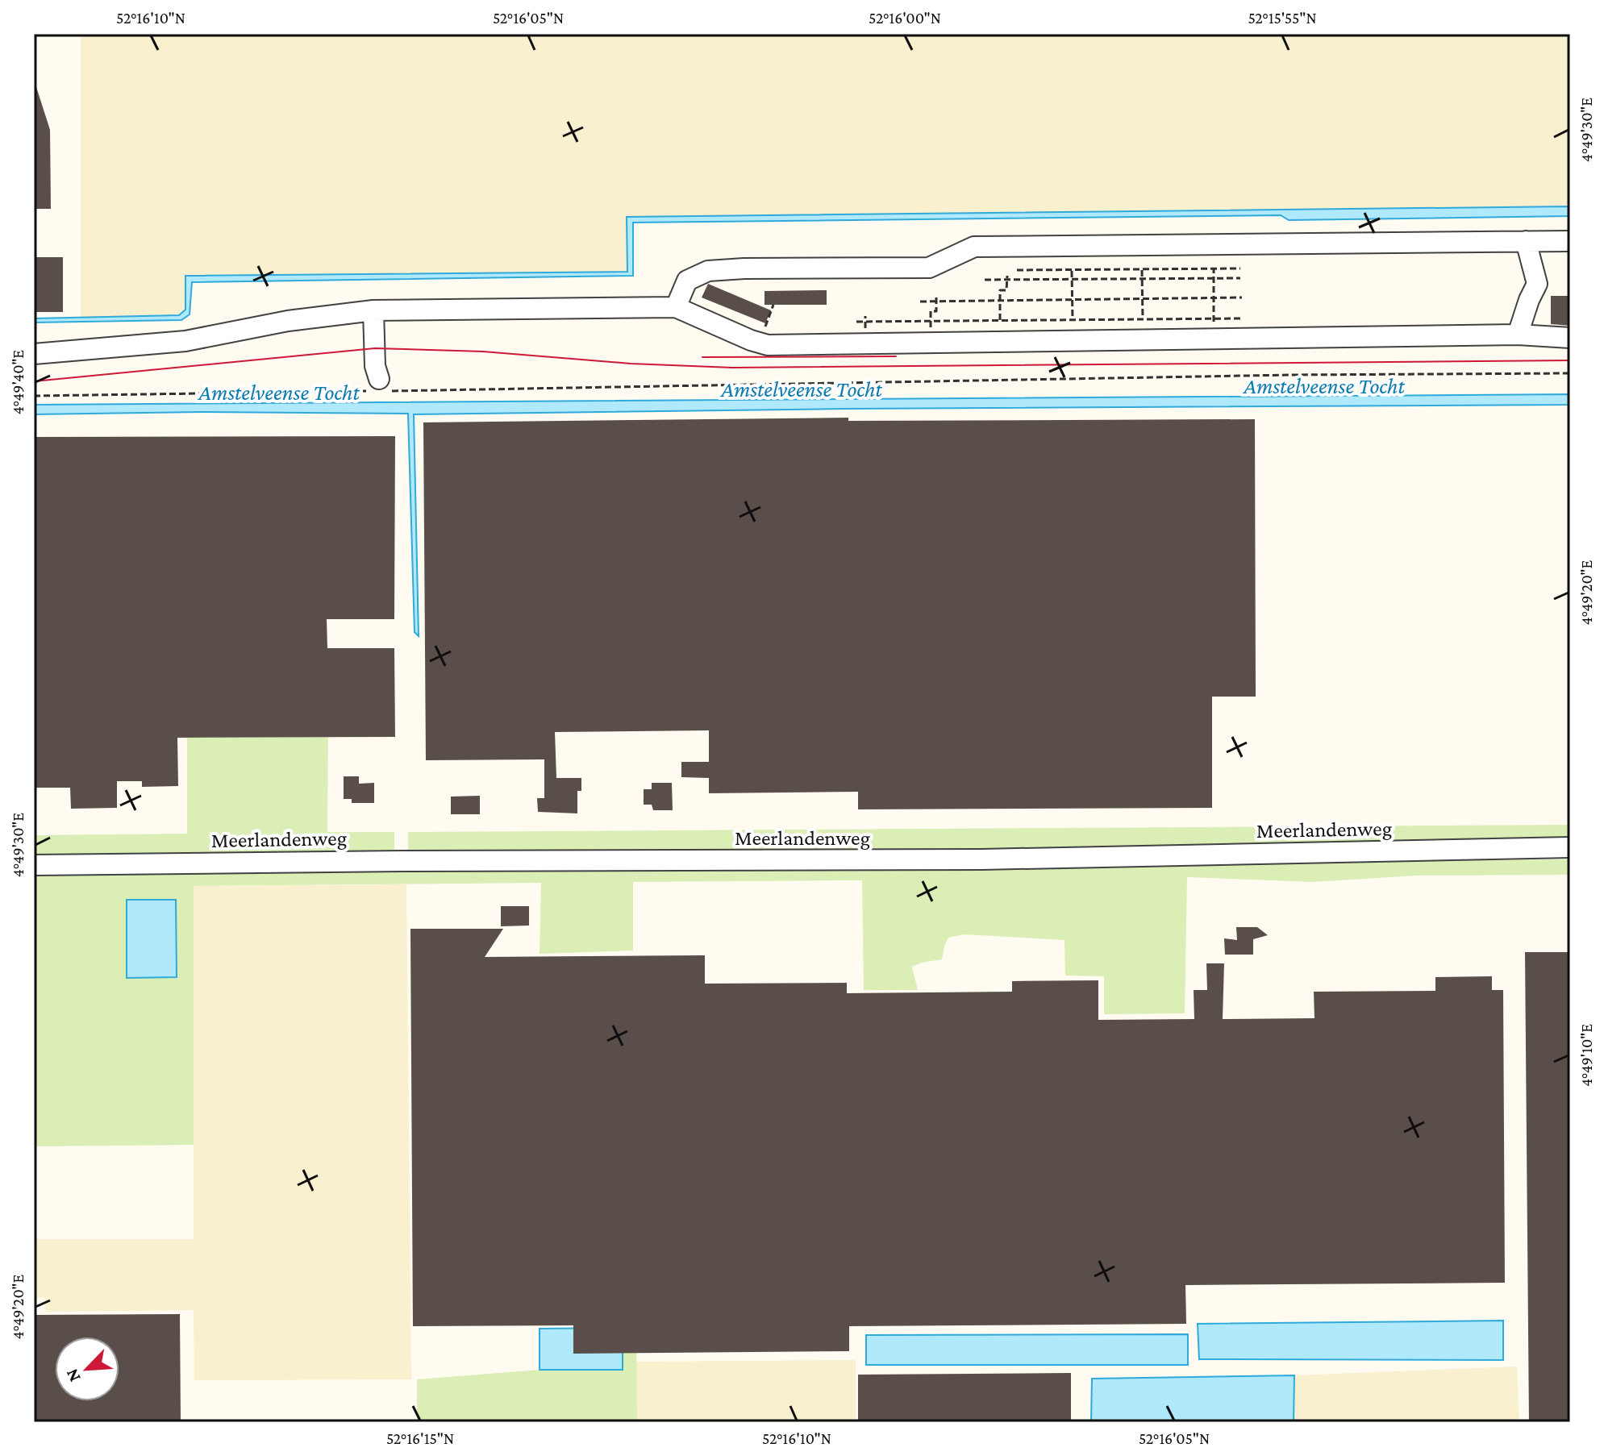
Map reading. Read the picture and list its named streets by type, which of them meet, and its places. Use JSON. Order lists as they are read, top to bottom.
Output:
{
  "streets": {
    "street": ["Meerlandenweg"]
  },
  "water": ["Amstelveense Tocht"],
  "north": "bottom left",
  "coordinates": [
    "52°16'10\"N",
    "52°16'05\"N",
    "52°16'00\"N",
    "52°15'55\"N",
    "4°49'30\"E",
    "4°49'40\"E",
    "4°49'20\"E",
    "4°49'10\"E",
    "52°16'15\"N"
  ]
}
